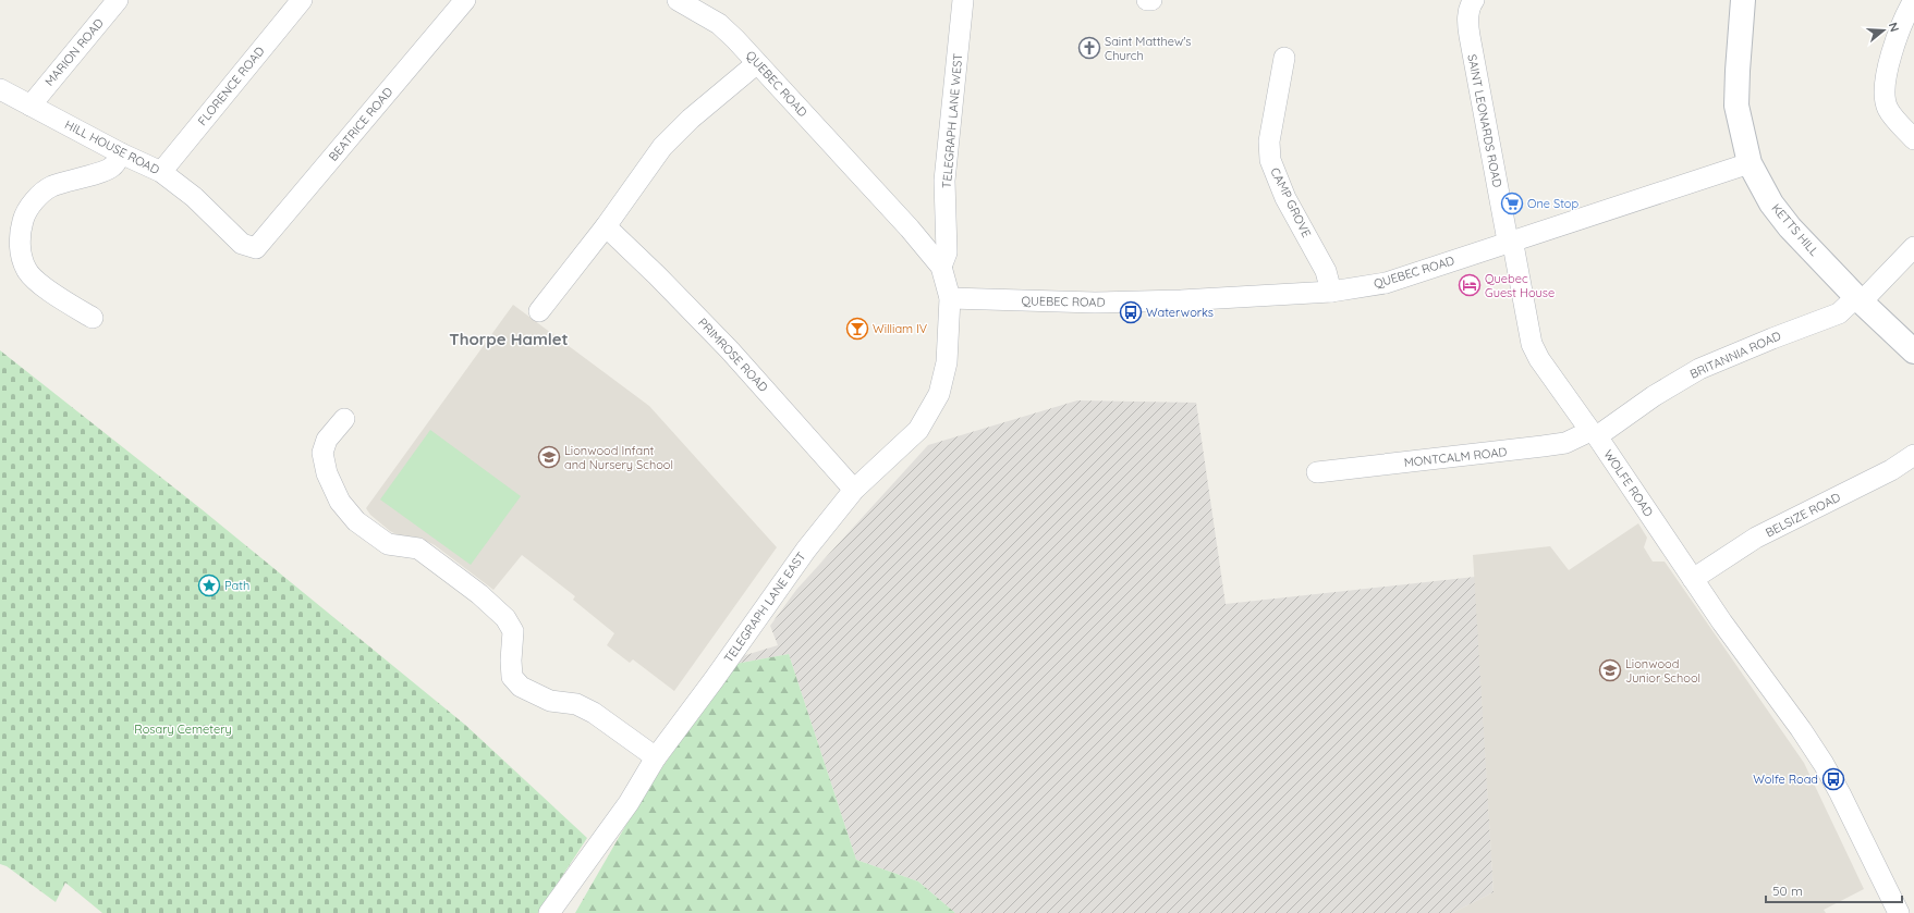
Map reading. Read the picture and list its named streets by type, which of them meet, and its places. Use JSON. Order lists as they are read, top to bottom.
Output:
{
  "streets": {
    "main road": ["KETTS HILL"],
    "street": [
      "MARION ROAD",
      "QUEBEC ROAD",
      "FLORENCE ROAD",
      "TELEGRAPH LANE WEST",
      "SAINT LEONARDS ROAD",
      "BEATRICE ROAD",
      "HILL HOUSE ROAD",
      "CAMP GROVE",
      "PRIMROSE ROAD",
      "BRITANNIA ROAD",
      "MONTCALM ROAD",
      "WOLFE ROAD",
      "BELSIZE ROAD",
      "TELEGRAPH LANE EAST"
    ]
  },
  "crossings": [
    ["MARION ROAD", "HILL HOUSE ROAD"],
    ["QUEBEC ROAD", "TELEGRAPH LANE WEST"],
    ["QUEBEC ROAD", "SAINT LEONARDS ROAD"],
    ["QUEBEC ROAD", "CAMP GROVE"],
    ["QUEBEC ROAD", "KETTS HILL"],
    ["QUEBEC ROAD", "WOLFE ROAD"],
    ["QUEBEC ROAD", "TELEGRAPH LANE EAST"],
    ["FLORENCE ROAD", "HILL HOUSE ROAD"],
    ["SAINT LEONARDS ROAD", "WOLFE ROAD"],
    ["BEATRICE ROAD", "HILL HOUSE ROAD"],
    ["KETTS HILL", "BRITANNIA ROAD"],
    ["PRIMROSE ROAD", "TELEGRAPH LANE EAST"],
    ["BRITANNIA ROAD", "MONTCALM ROAD"],
    ["BRITANNIA ROAD", "WOLFE ROAD"],
    ["MONTCALM ROAD", "WOLFE ROAD"],
    ["WOLFE ROAD", "BELSIZE ROAD"]
  ],
  "districts": ["Thorpe Hamlet"],
  "parks": ["Rosary Cemetery"],
  "places": {
    "church": ["Saint Matthew's Church"],
    "supermarket": ["One Stop"],
    "hotel": ["Quebec Guest House"],
    "bus stop": ["Waterworks", "Wolfe Road"],
    "bar": ["William IV"],
    "school or university": ["Lionwood Infant and Nursery School", "Lionwood Junior School"],
    "place": ["Path"]
  },
  "scale_bar": "50 m",
  "north": "right"
}
